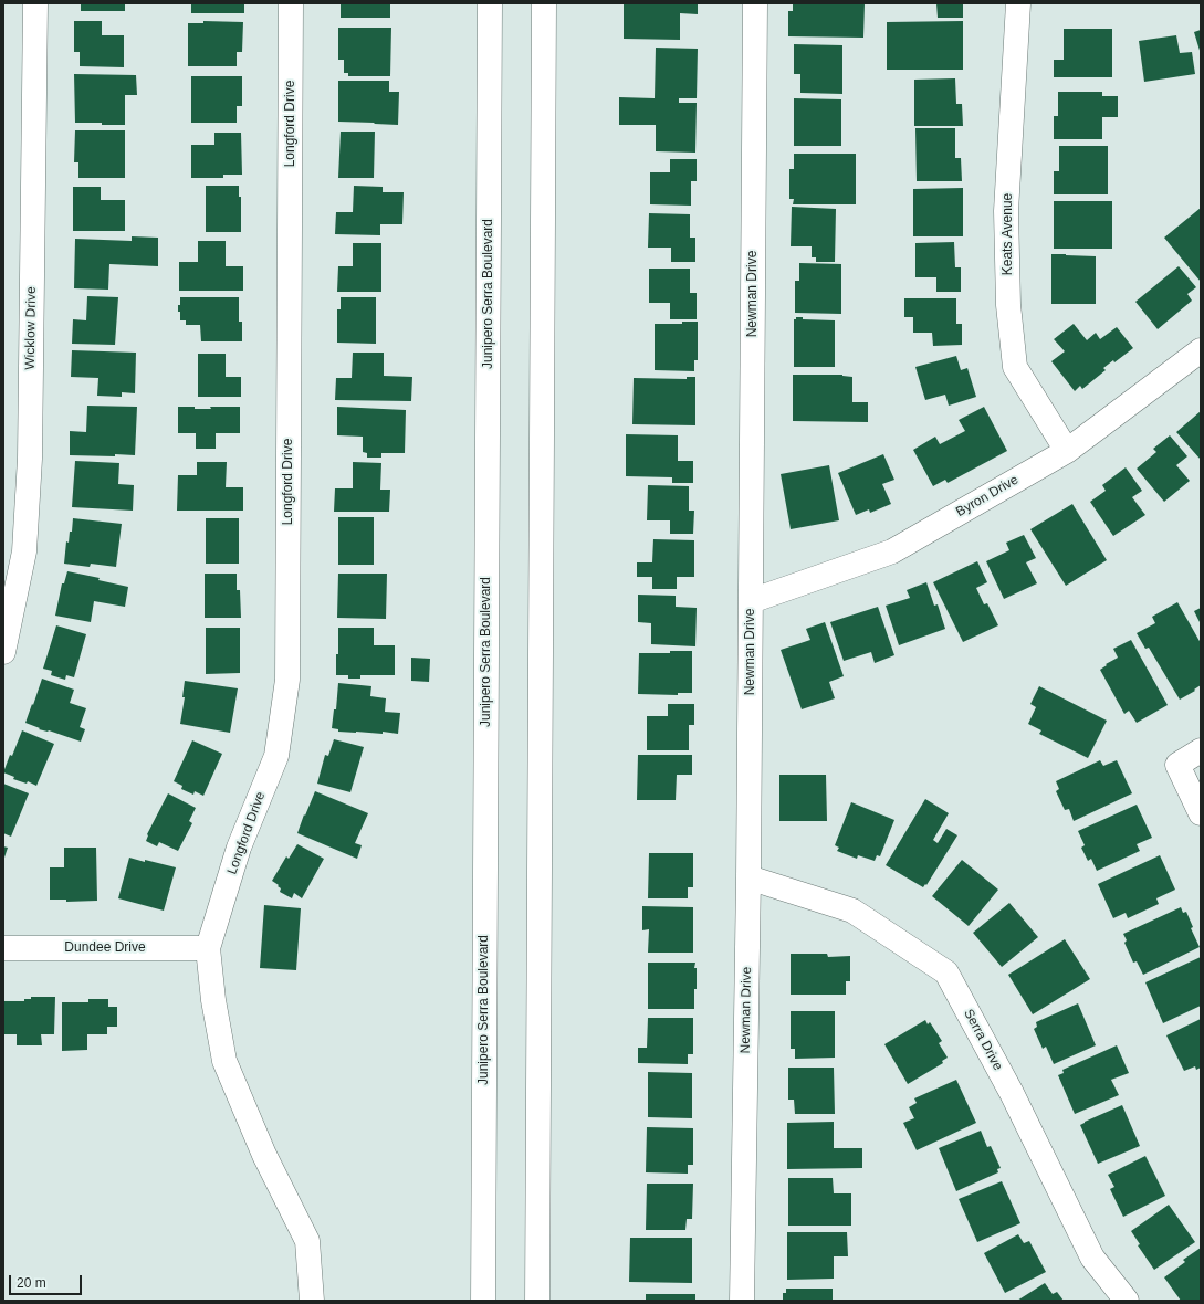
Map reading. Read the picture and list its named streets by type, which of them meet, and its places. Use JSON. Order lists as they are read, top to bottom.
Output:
{
  "streets": {
    "street": [
      "Longford Drive",
      "Keats Avenue",
      "Junipero Serra Boulevard",
      "Newman Drive",
      "Wicklow Drive",
      "Byron Drive",
      "Dundee Drive",
      "Serra Drive"
    ]
  },
  "crossings": [
    ["Longford Drive", "Dundee Drive"],
    ["Keats Avenue", "Byron Drive"],
    ["Newman Drive", "Byron Drive"],
    ["Newman Drive", "Serra Drive"]
  ],
  "scale_bar": "20 m"
}
